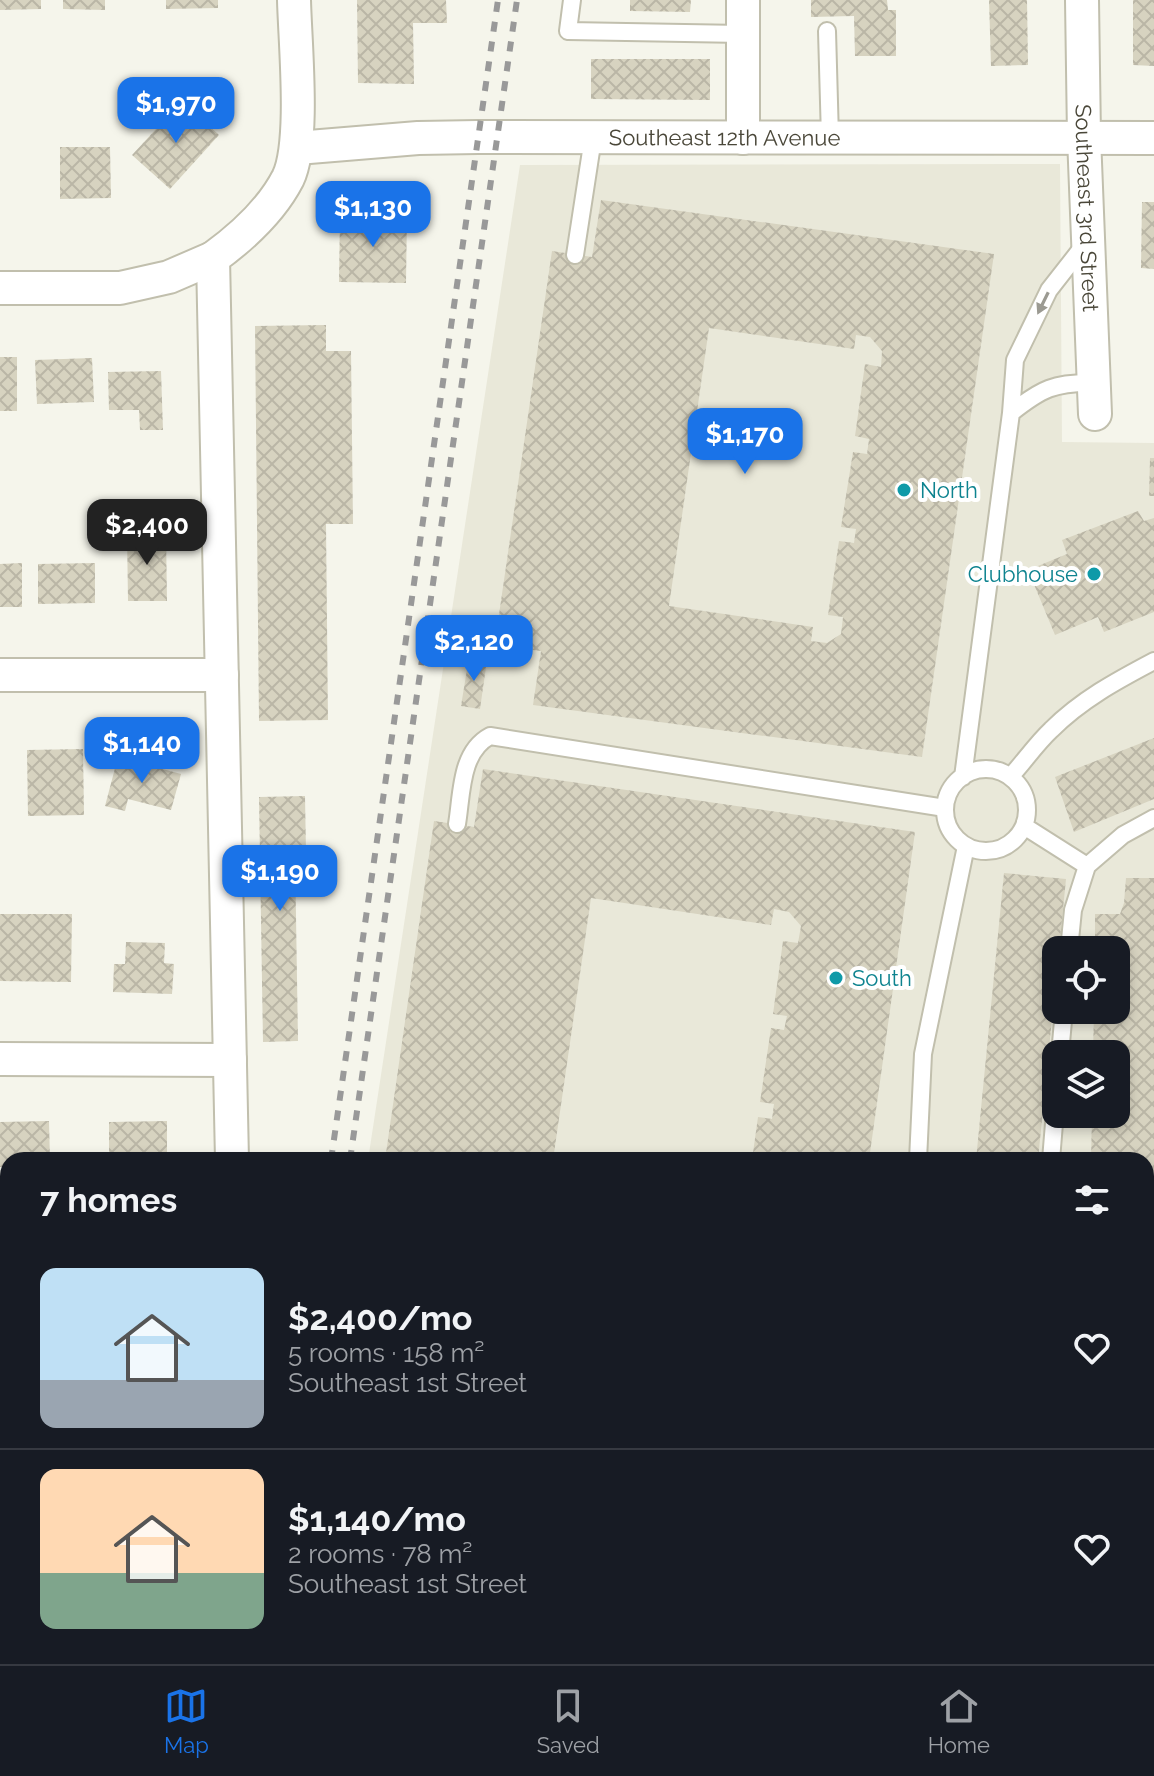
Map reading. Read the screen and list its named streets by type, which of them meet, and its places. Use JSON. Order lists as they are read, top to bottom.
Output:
{
  "streets": {
    "street": ["Southeast 12th Avenue", "Southeast 3rd Street"]
  },
  "crossings": [
    ["Southeast 12th Avenue", "Southeast 3rd Street"]
  ],
  "places": ["North", "Clubhouse", "South"],
  "page": {
    "price": [
      "$1,970",
      "$1,130",
      "$1,170",
      "$2,400",
      "$2,120",
      "$1,140",
      "$1,190"
    ],
    "heading": "7 homes",
    "list": [
      {
        "name": "$2,400/mo",
        "note": "5 rooms · 158 m² · Southeast 1st Street"
      },
      {
        "name": "$1,140/mo",
        "note": "2 rooms · 78 m² · Southeast 1st Street"
      }
    ],
    "tabs": ["Map", "Saved", "Home"]
  }
}
